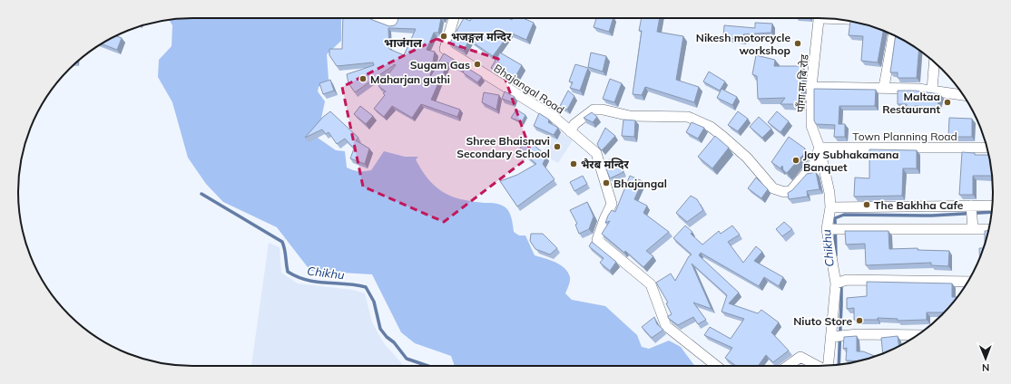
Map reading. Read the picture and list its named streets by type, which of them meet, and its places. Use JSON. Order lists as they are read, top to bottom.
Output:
{
  "streets": {
    "street": ["पाँगा मा बि रोड", "Bhajangal Road", "Town Planning Road"]
  },
  "crossings": [
    ["पाँगा मा बि रोड", "Town Planning Road"]
  ],
  "districts": ["भाजंगल"],
  "water": ["Chikhu"],
  "places": [
    "भजङ्गल मन्दिर",
    "Nikesh motorcycle workshop",
    "Sugam Gas",
    "Maharjan guthi",
    "Maltaa Restaurant",
    "Shree Bhaisnavi Secondary School",
    "Jay Subhakamana Banquet",
    "भैरब मन्दिर",
    "Bhajangal",
    "The Bakhha Cafe",
    "Niuto Store"
  ],
  "north": "bottom"
}
